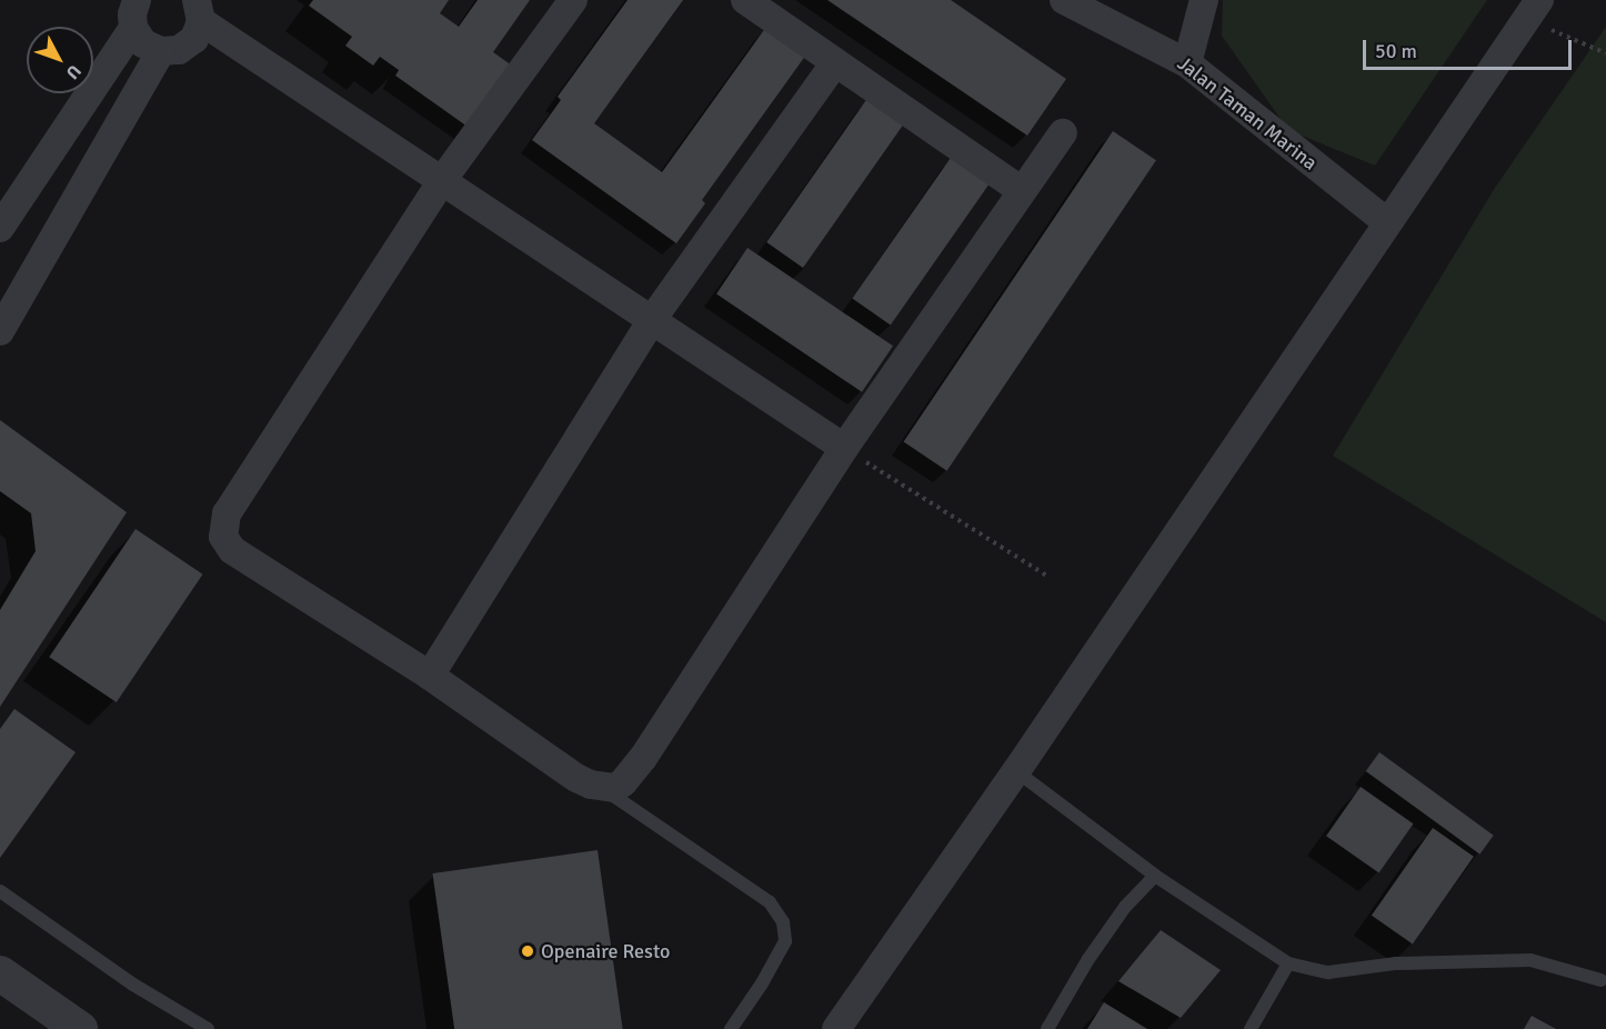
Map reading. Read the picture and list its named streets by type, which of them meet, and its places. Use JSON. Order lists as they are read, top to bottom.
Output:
{
  "streets": {
    "street": ["Jalan Taman Marina"]
  },
  "places": ["Openaire Resto"],
  "scale_bar": "50 m",
  "north": "bottom right"
}
